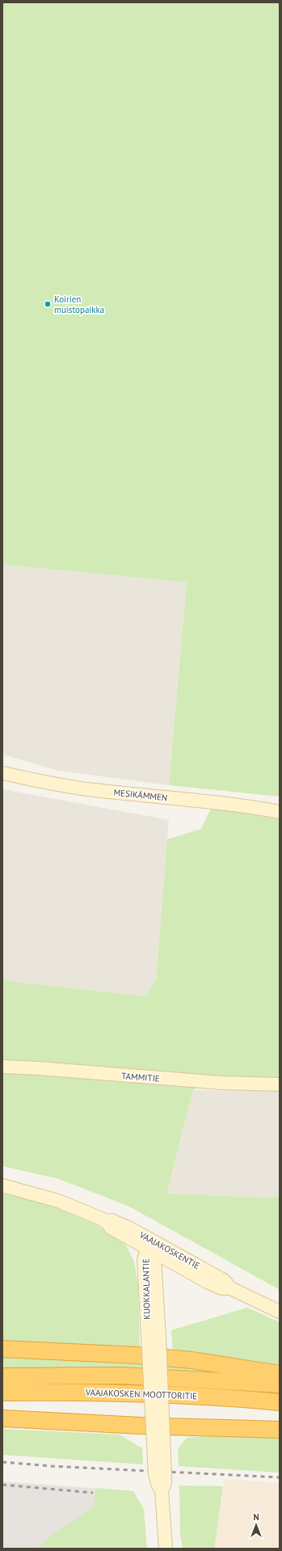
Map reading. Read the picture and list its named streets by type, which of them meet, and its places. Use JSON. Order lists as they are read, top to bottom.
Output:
{
  "streets": {
    "highway": ["VAAJAKOSKEN MOOTTORITIE"],
    "main road": [
      "MESIKÄMMEN",
      "TAMMITIE",
      "VAAJAKOSKENTIE",
      "KUOKKALANTIE"
    ]
  },
  "crossings": [
    ["VAAJAKOSKENTIE", "KUOKKALANTIE"]
  ],
  "places": ["Koirien muistopaikka"],
  "north": "top"
}
